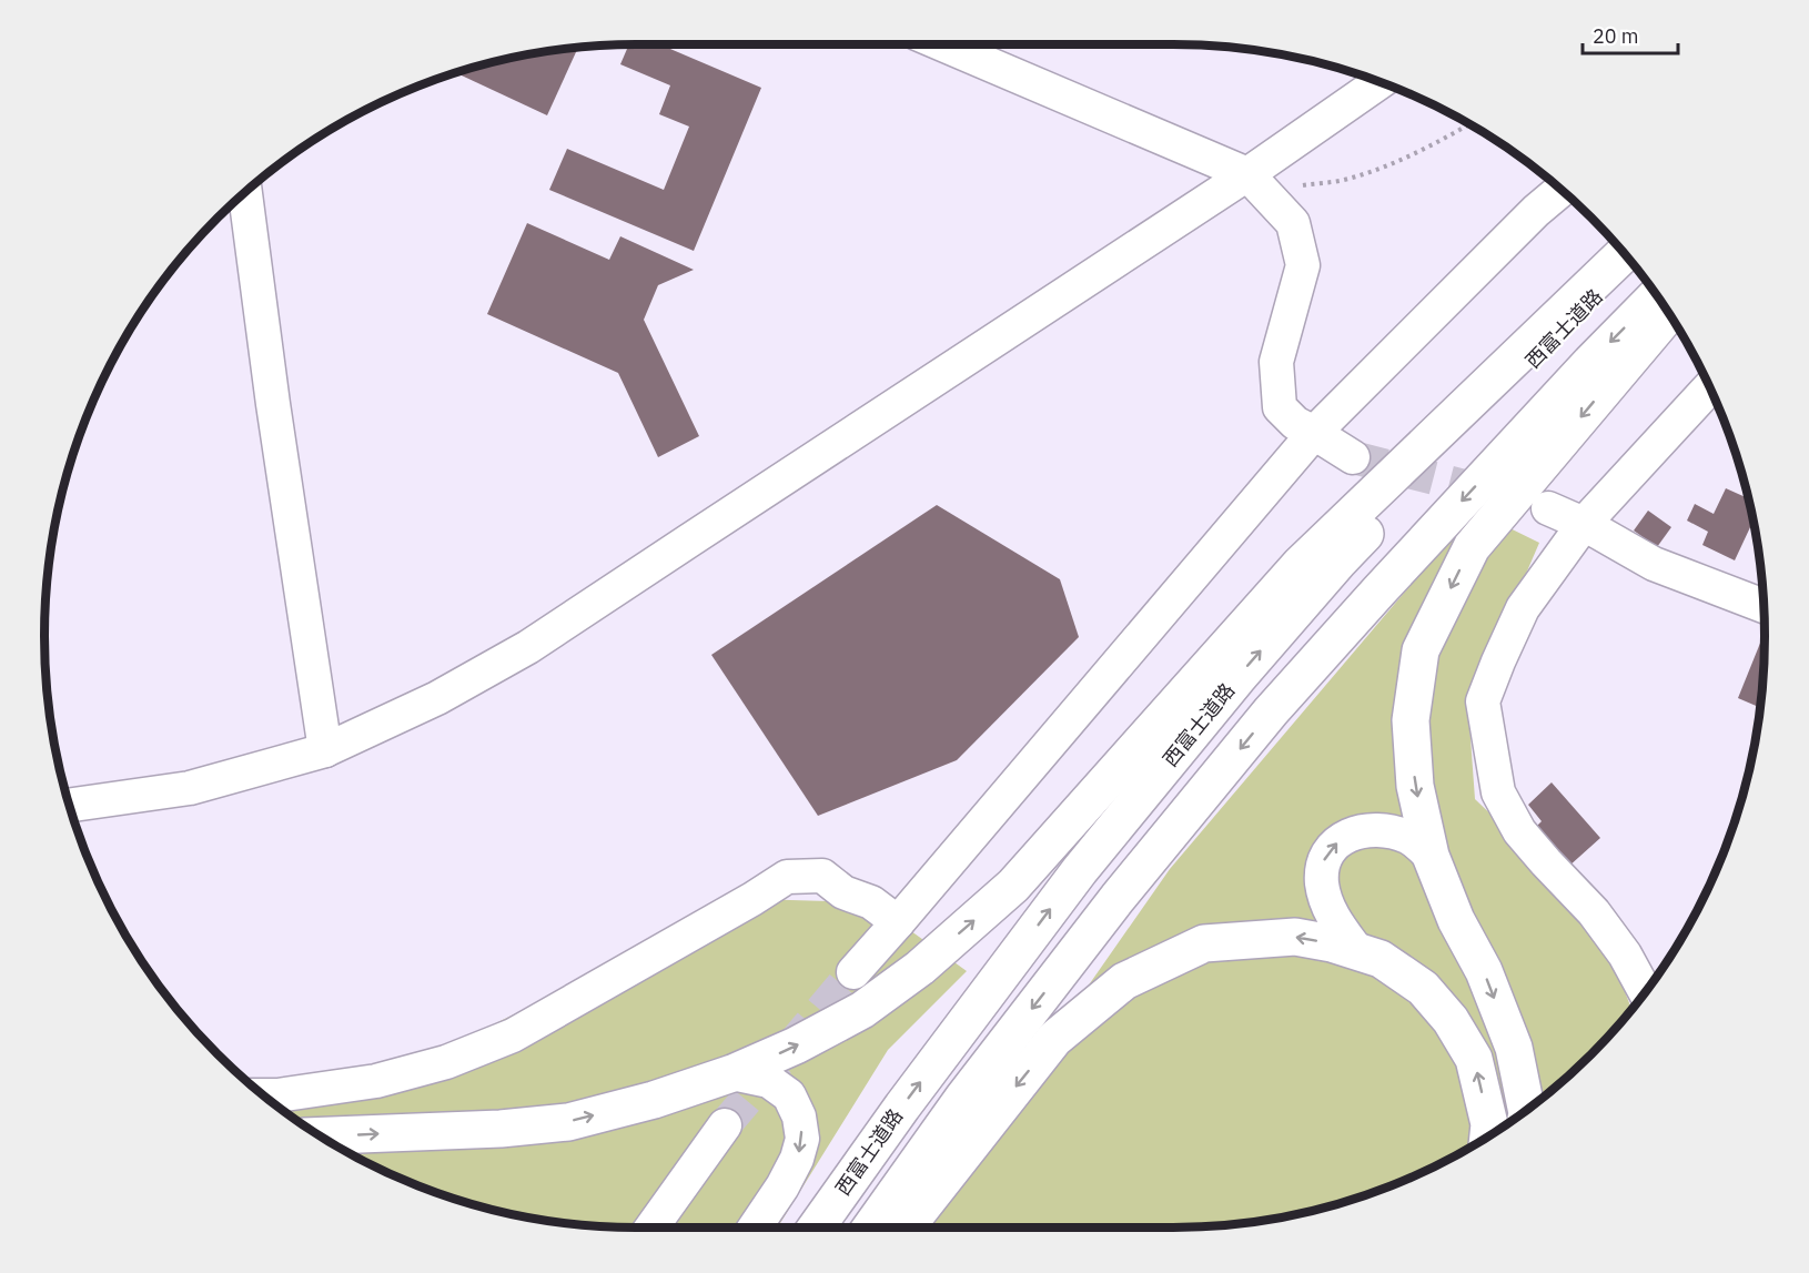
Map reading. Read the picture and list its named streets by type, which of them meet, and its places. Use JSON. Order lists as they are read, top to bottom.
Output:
{
  "streets": {
    "highway": ["西富士道路"]
  },
  "scale_bar": "20 m"
}
